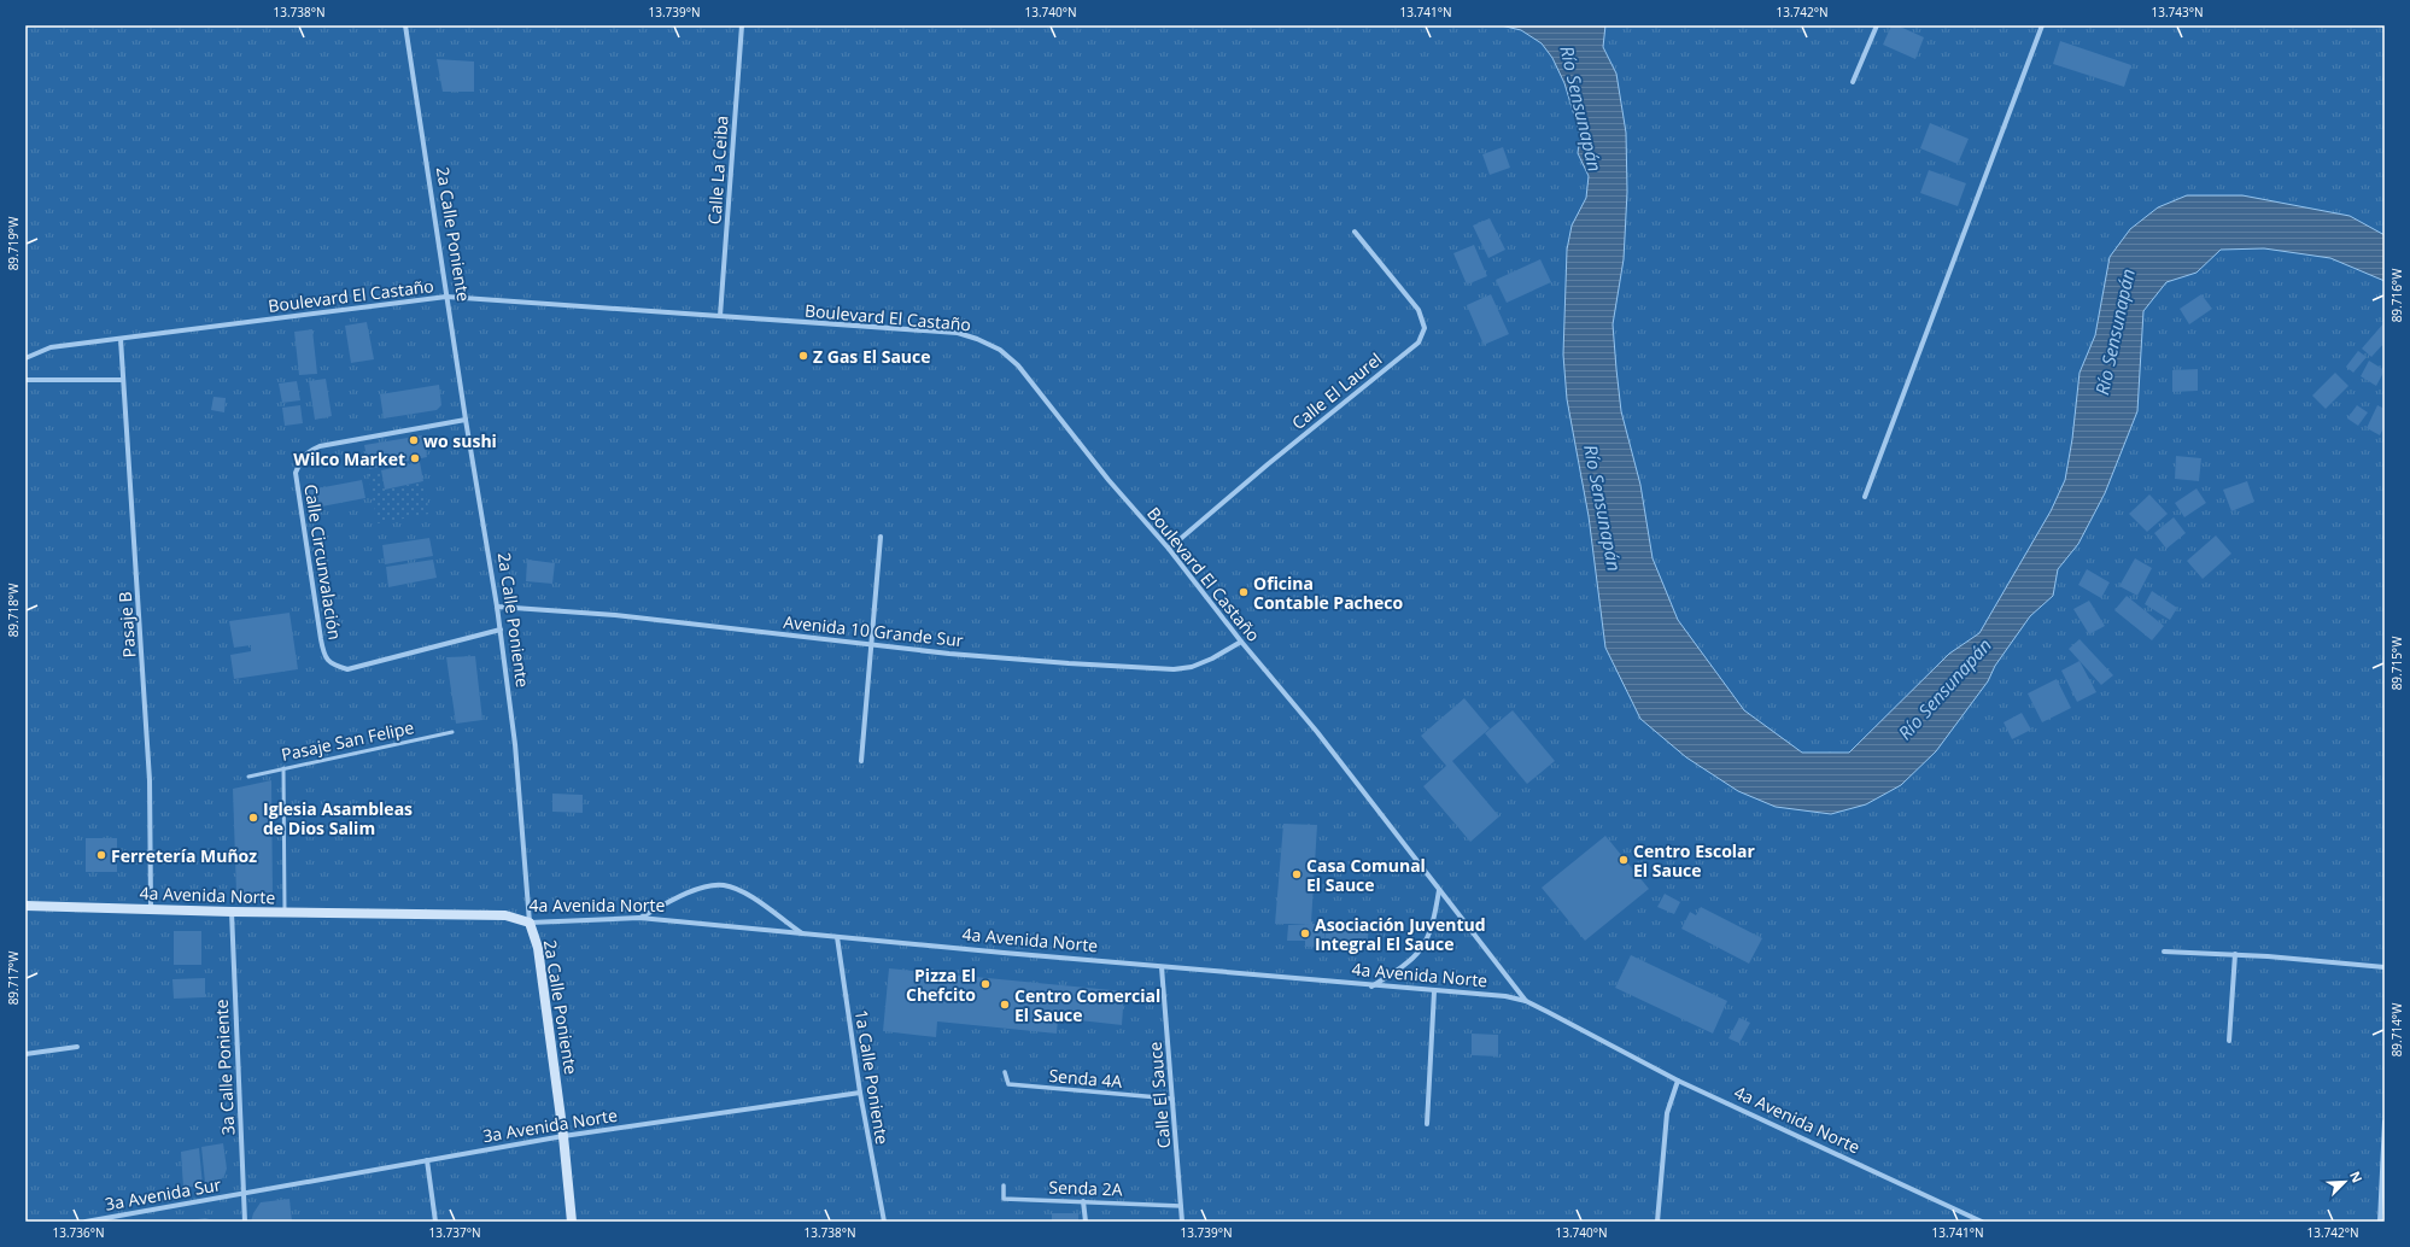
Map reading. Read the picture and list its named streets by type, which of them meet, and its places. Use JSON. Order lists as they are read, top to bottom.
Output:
{
  "streets": {
    "main road": ["2a Calle Poniente", "4a Avenida Norte"],
    "street": [
      "Calle La Ceiba",
      "Boulevard El Castaño",
      "Calle El Laurel",
      "Calle Circunvalación",
      "Pasaje B",
      "Avenida 10 Grande Sur",
      "3a Calle Poniente",
      "1a Calle Poniente",
      "Senda 4A",
      "Calle El Sauce",
      "3a Avenida Norte",
      "Senda 2A",
      "3a Avenida Sur"
    ],
    "lane": ["Pasaje San Felipe"]
  },
  "crossings": [
    ["Calle La Ceiba", "Boulevard El Castaño"],
    ["2a Calle Poniente", "Boulevard El Castaño"],
    ["2a Calle Poniente", "Calle Circunvalación"],
    ["2a Calle Poniente", "Avenida 10 Grande Sur"],
    ["2a Calle Poniente", "4a Avenida Norte"],
    ["2a Calle Poniente", "3a Avenida Norte"],
    ["Boulevard El Castaño", "Calle El Laurel"],
    ["Boulevard El Castaño", "Pasaje B"],
    ["Boulevard El Castaño", "Avenida 10 Grande Sur"],
    ["Boulevard El Castaño", "4a Avenida Norte"],
    ["Pasaje B", "4a Avenida Norte"],
    ["4a Avenida Norte", "3a Calle Poniente"],
    ["4a Avenida Norte", "1a Calle Poniente"],
    ["4a Avenida Norte", "Calle El Sauce"],
    ["3a Calle Poniente", "3a Avenida Norte"],
    ["3a Calle Poniente", "3a Avenida Sur"],
    ["1a Calle Poniente", "3a Avenida Norte"],
    ["Senda 4A", "Calle El Sauce"],
    ["Calle El Sauce", "Senda 2A"],
    ["3a Avenida Norte", "3a Avenida Sur"]
  ],
  "water": ["Río Sensunapán"],
  "places": [
    "Z Gas El Sauce",
    "wo sushi",
    "Wilco Market",
    "Oficina Contable Pacheco",
    "Iglesia Asambleas de Dios Salim",
    "Ferretería Muñoz",
    "Centro Escolar El Sauce",
    "Casa Comunal El Sauce",
    "Asociación Juventud Integral El Sauce",
    "Pizza El Chefcito",
    "Centro Comercial El Sauce"
  ],
  "north": "top right",
  "coordinates": [
    "13.738°N",
    "13.739°N",
    "13.740°N",
    "13.741°N",
    "13.742°N",
    "13.743°N",
    "89.719°W",
    "89.716°W",
    "89.718°W",
    "89.715°W",
    "89.717°W",
    "89.714°W",
    "13.736°N",
    "13.737°N"
  ]
}
